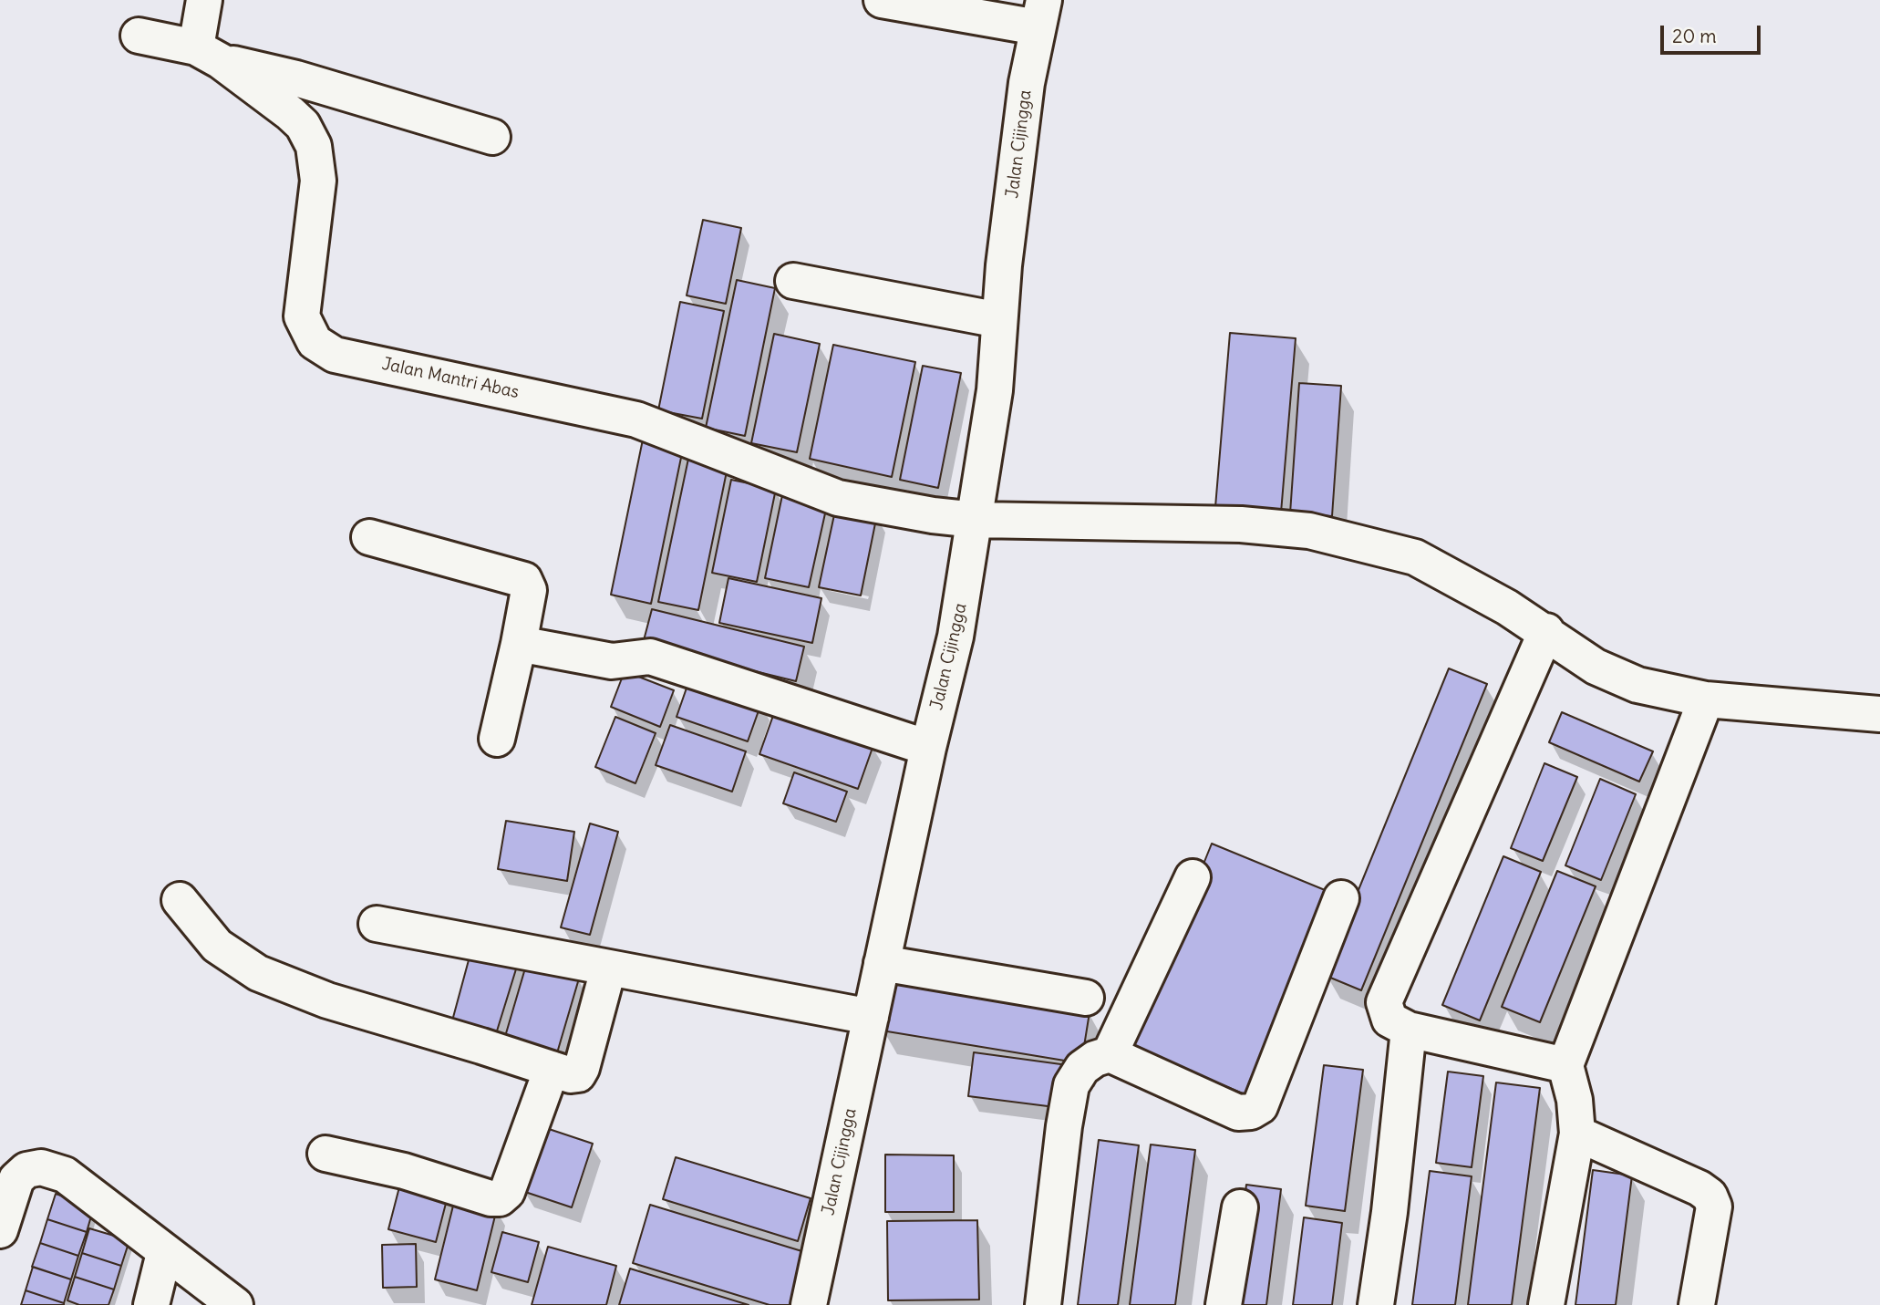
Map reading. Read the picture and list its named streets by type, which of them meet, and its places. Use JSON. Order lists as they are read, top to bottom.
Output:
{
  "streets": {
    "street": ["Jalan Cijingga", "Jalan Mantri Abas"]
  },
  "crossings": [
    ["Jalan Cijingga", "Jalan Mantri Abas"]
  ],
  "scale_bar": "20 m"
}
